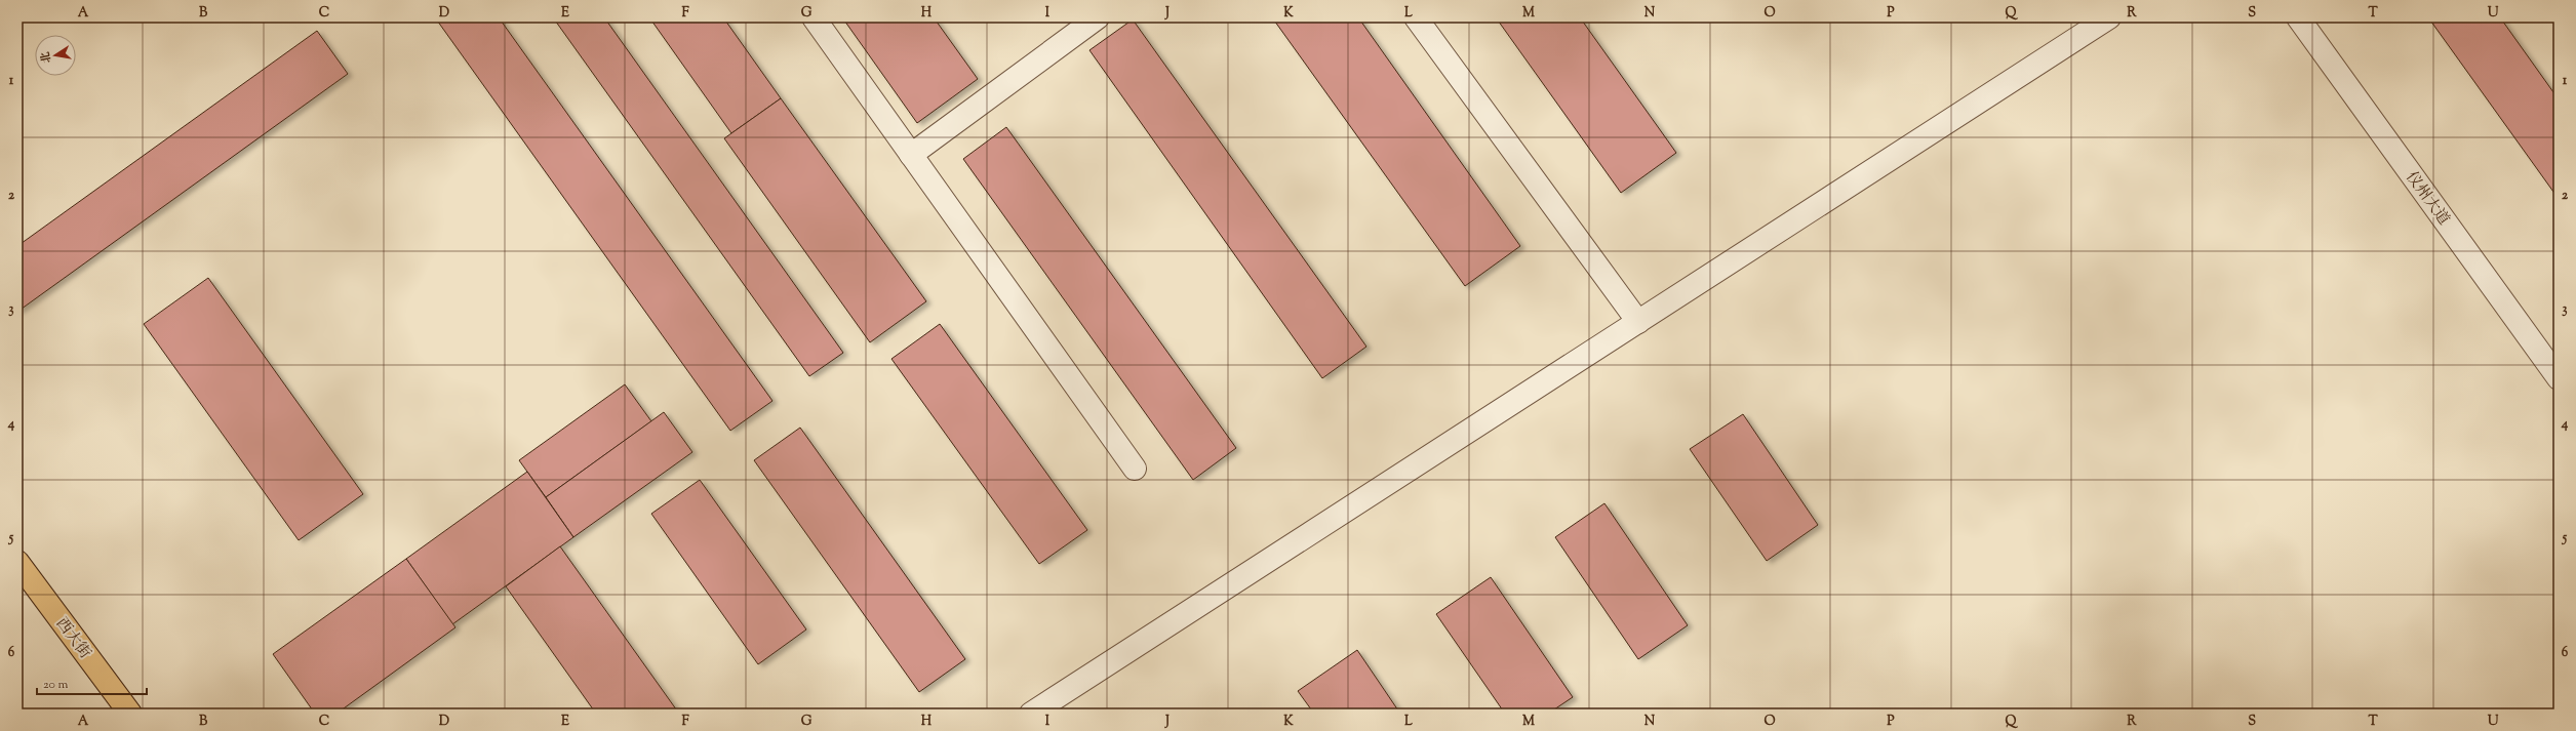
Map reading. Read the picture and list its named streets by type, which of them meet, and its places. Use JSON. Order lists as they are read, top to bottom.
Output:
{
  "streets": {
    "highway": ["西大街"],
    "street": ["仪州大道"]
  },
  "scale_bar": "20 m",
  "north": "left",
  "grid": {
    "columns": [
      "A",
      "B",
      "C",
      "D",
      "E",
      "F",
      "G",
      "H",
      "I",
      "J",
      "K",
      "L",
      "M",
      "N",
      "O",
      "P",
      "Q",
      "R",
      "S",
      "T",
      "U"
    ],
    "rows": [
      "1",
      "2",
      "3",
      "4",
      "5",
      "6"
    ]
  }
}
